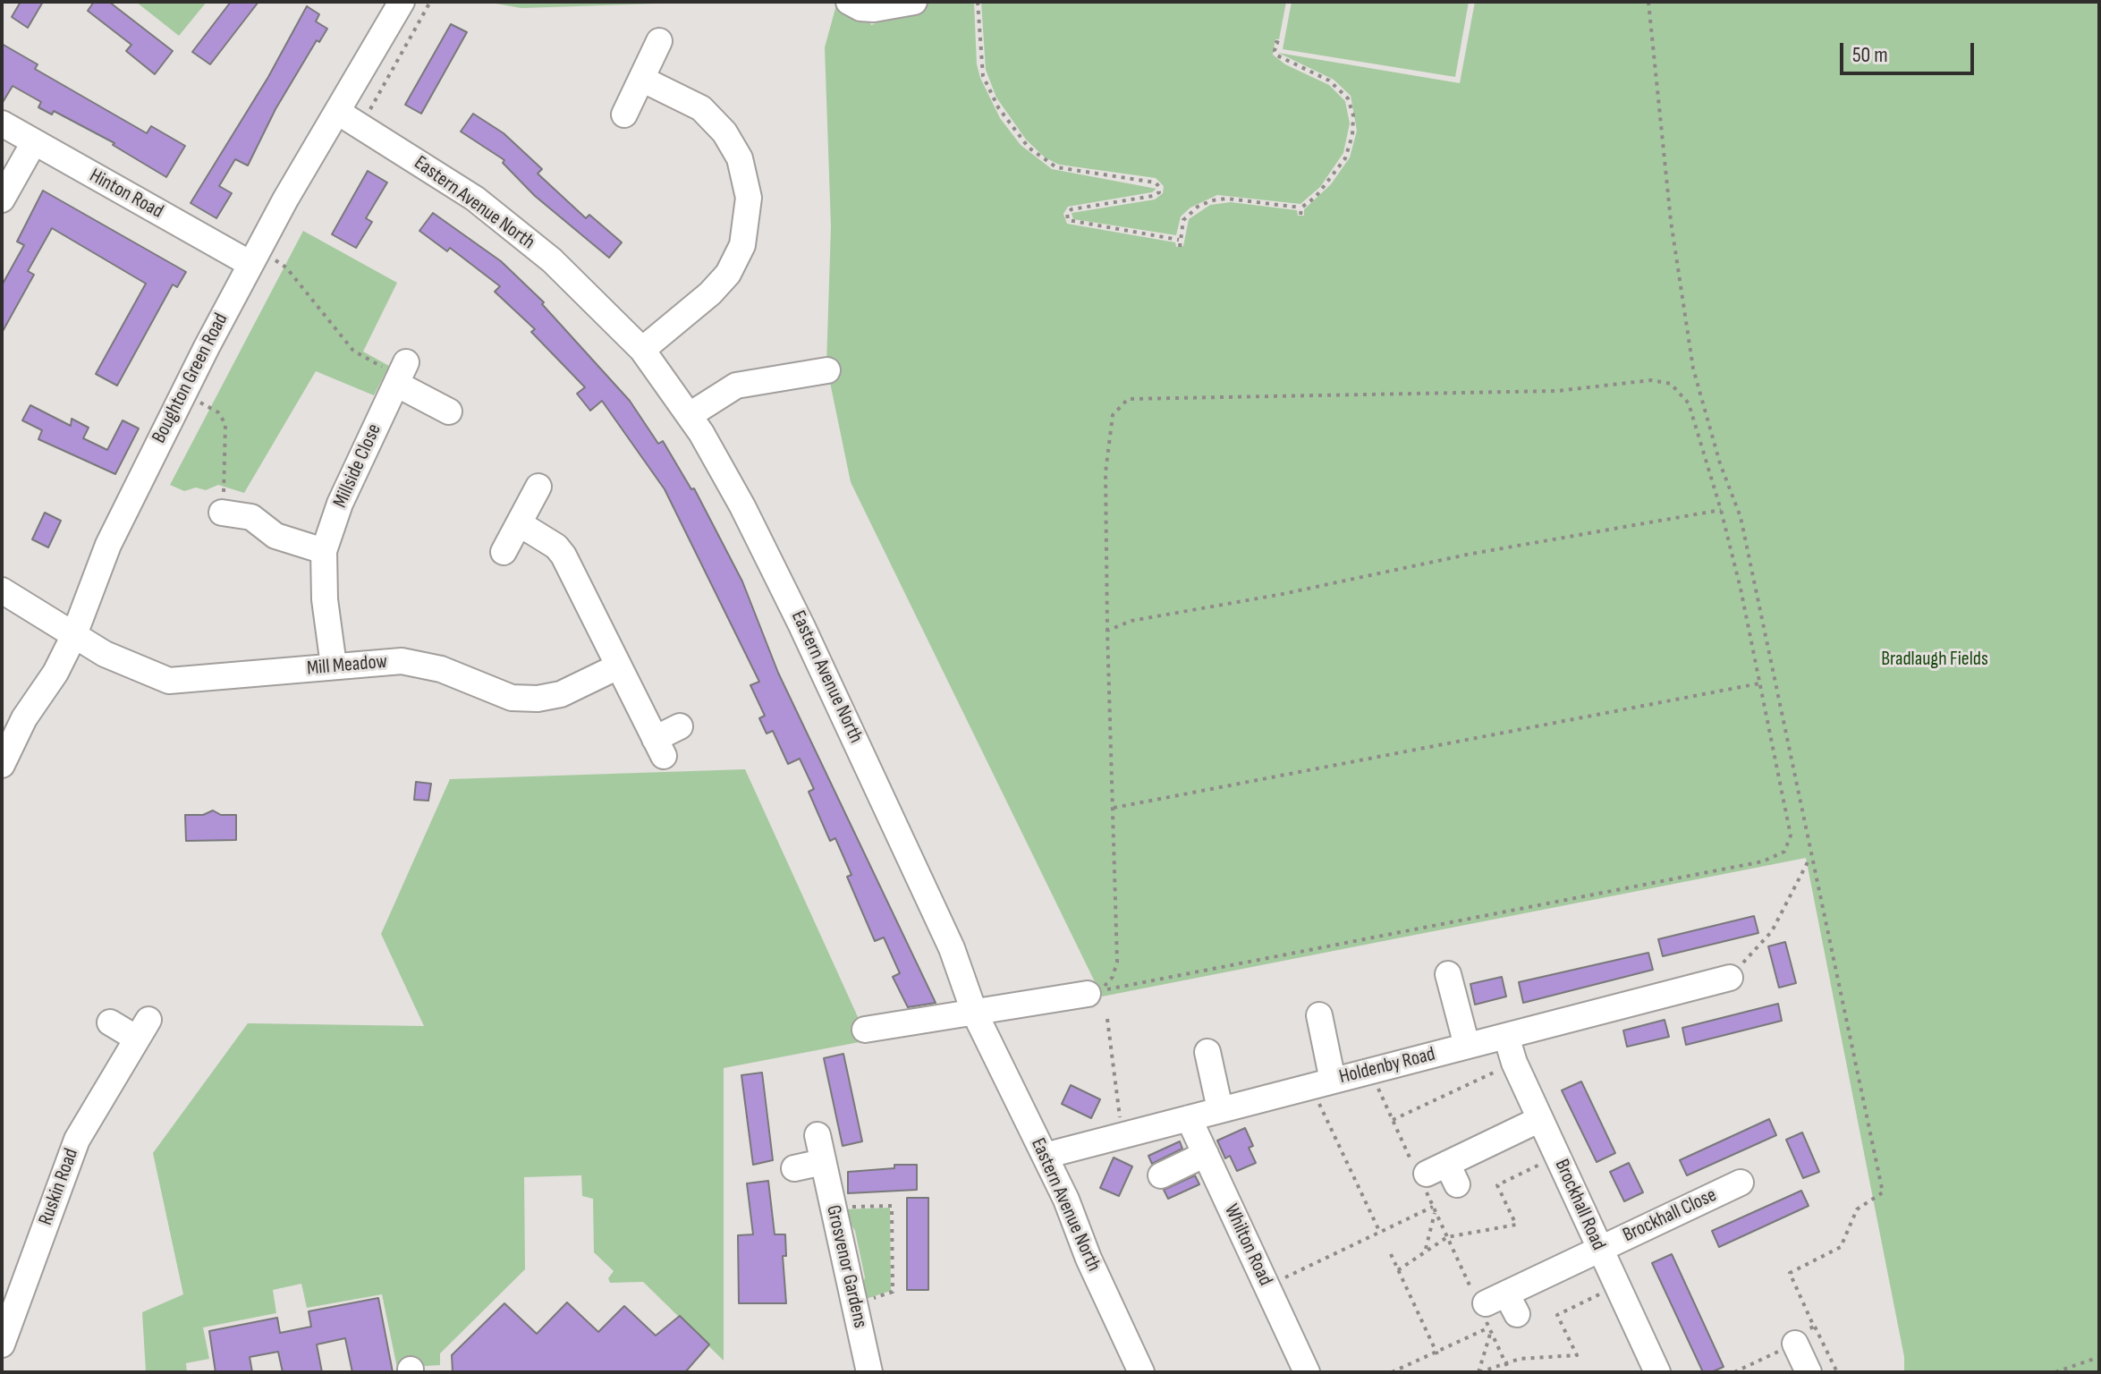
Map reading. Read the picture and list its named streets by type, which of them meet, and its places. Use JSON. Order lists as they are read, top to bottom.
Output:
{
  "streets": {
    "street": [
      "Hinton Road",
      "Eastern Avenue North",
      "Boughton Green Road",
      "Millside Close",
      "Mill Meadow",
      "Holdenby Road",
      "Ruskin Road",
      "Brockhall Road",
      "Brockhall Close",
      "Whilton Road",
      "Grosvenor Gardens"
    ]
  },
  "crossings": [
    ["Hinton Road", "Boughton Green Road"],
    ["Eastern Avenue North", "Boughton Green Road"],
    ["Eastern Avenue North", "Holdenby Road"],
    ["Boughton Green Road", "Mill Meadow"],
    ["Millside Close", "Mill Meadow"],
    ["Holdenby Road", "Brockhall Road"],
    ["Holdenby Road", "Whilton Road"],
    ["Brockhall Road", "Brockhall Close"]
  ],
  "parks": ["Bradlaugh Fields"],
  "scale_bar": "50 m"
}
